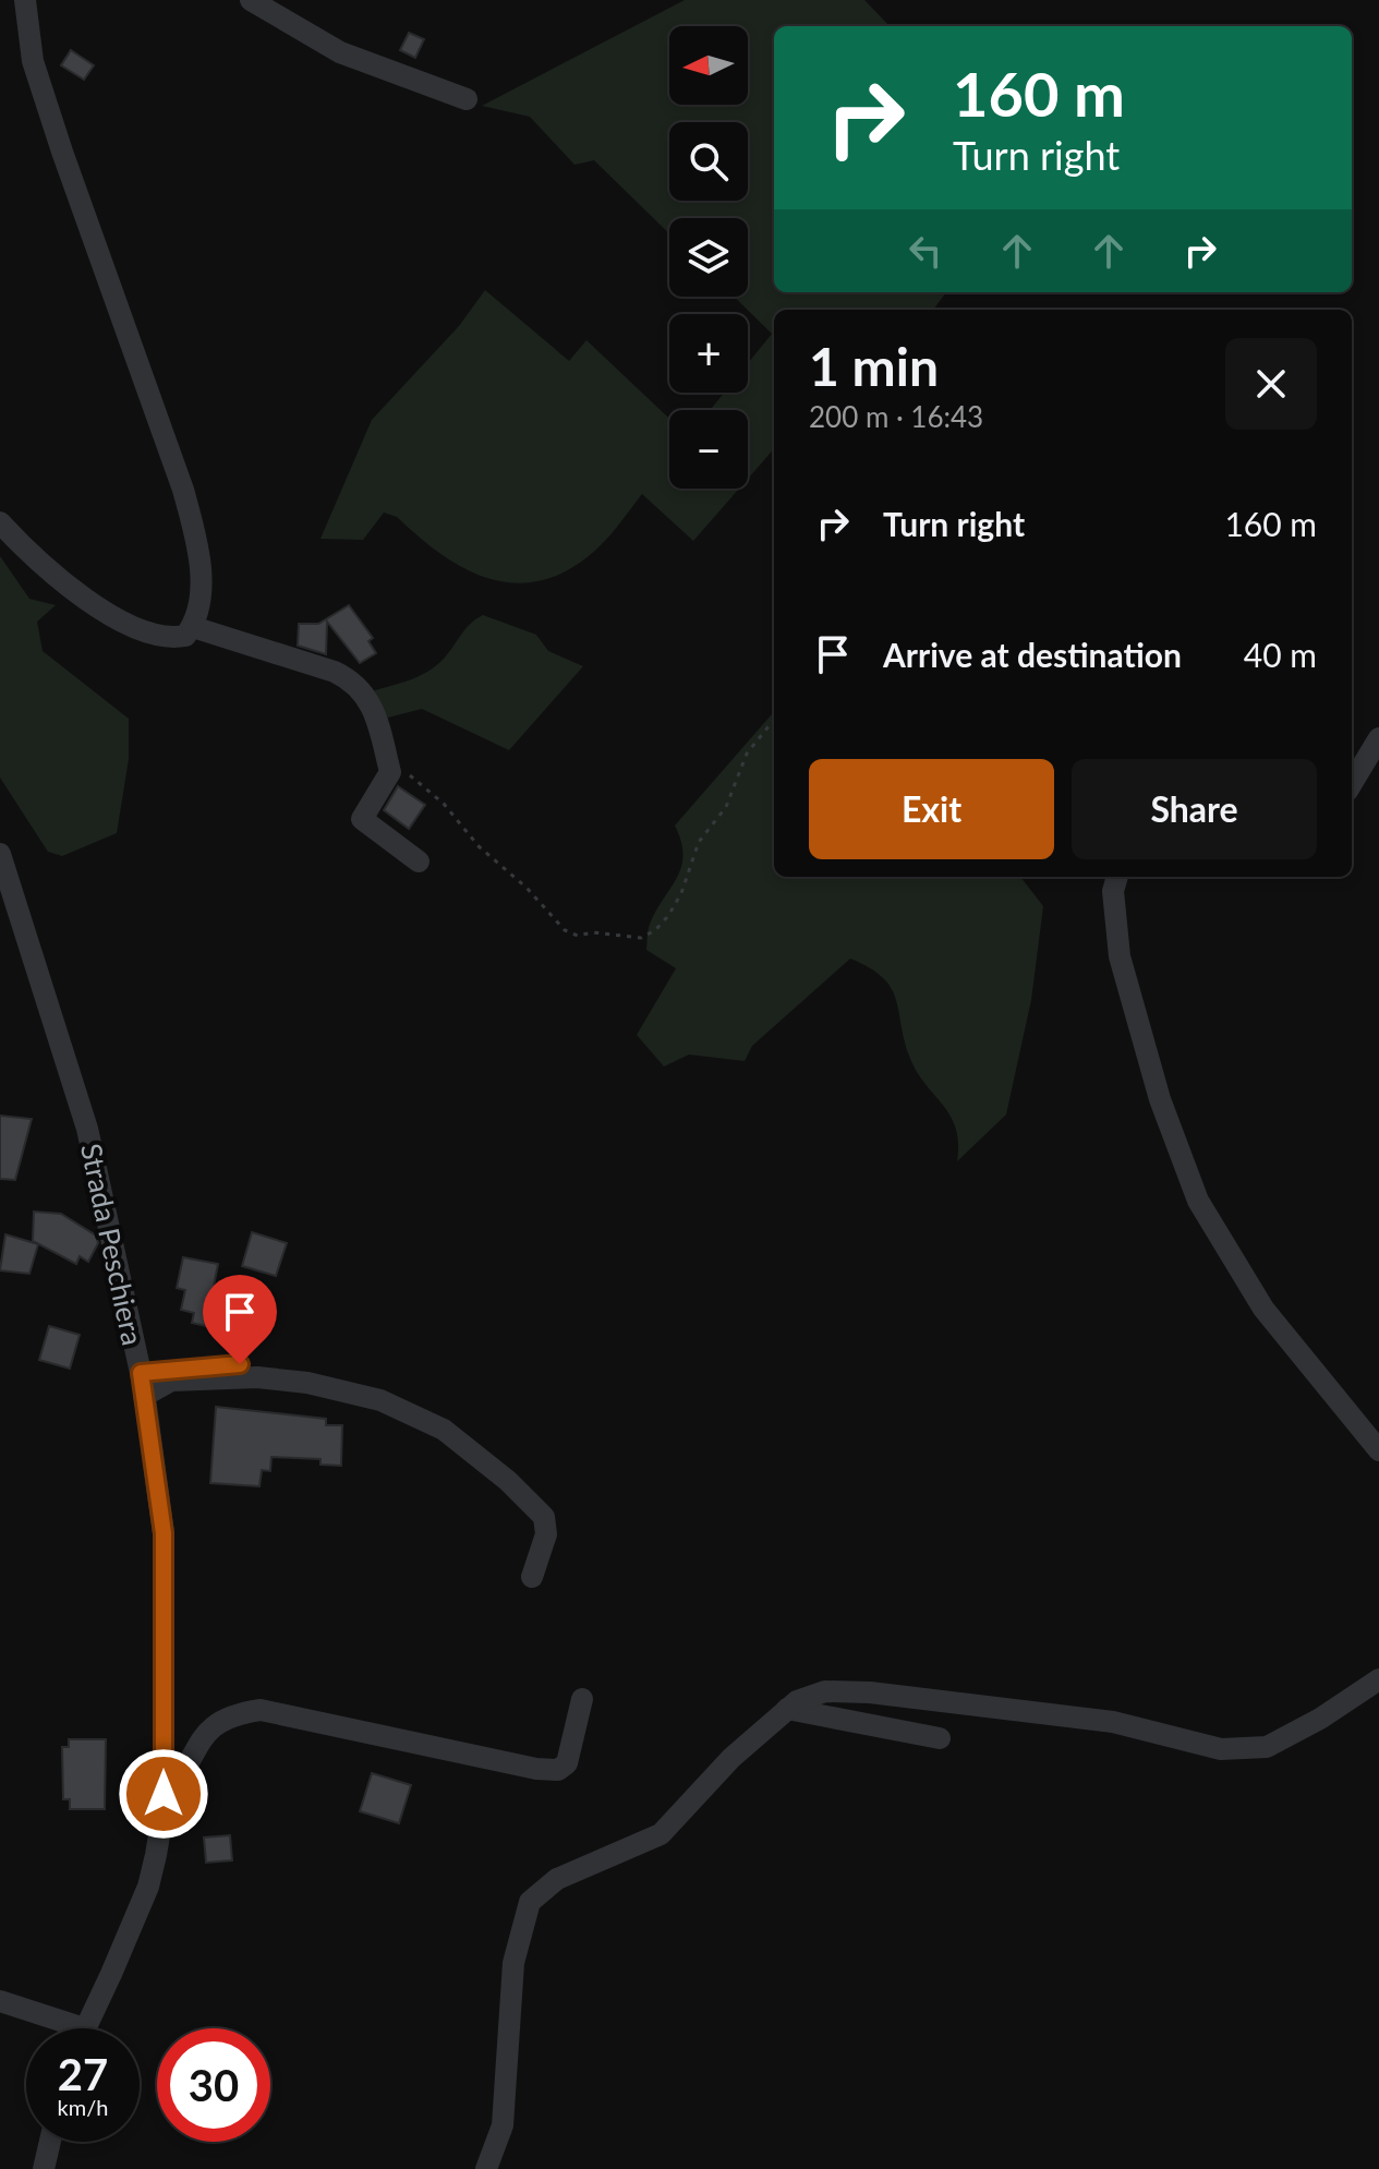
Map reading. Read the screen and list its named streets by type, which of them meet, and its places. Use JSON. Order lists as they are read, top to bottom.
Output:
{
  "streets": {
    "street": ["Strada Peschiera"]
  },
  "north": "left",
  "page": {
    "map_buttons": ["+", "−"],
    "turn": ["160 m", "Turn right"],
    "heading": ["1 min", "200 m · 16:43"],
    "list": [
      {
        "name": "Turn right",
        "value": "160 m"
      },
      {
        "name": "Arrive at destination",
        "value": "40 m"
      }
    ],
    "buttons": ["Exit", "Share"],
    "speed": "27 km/h",
    "limit": "30"
  }
}
